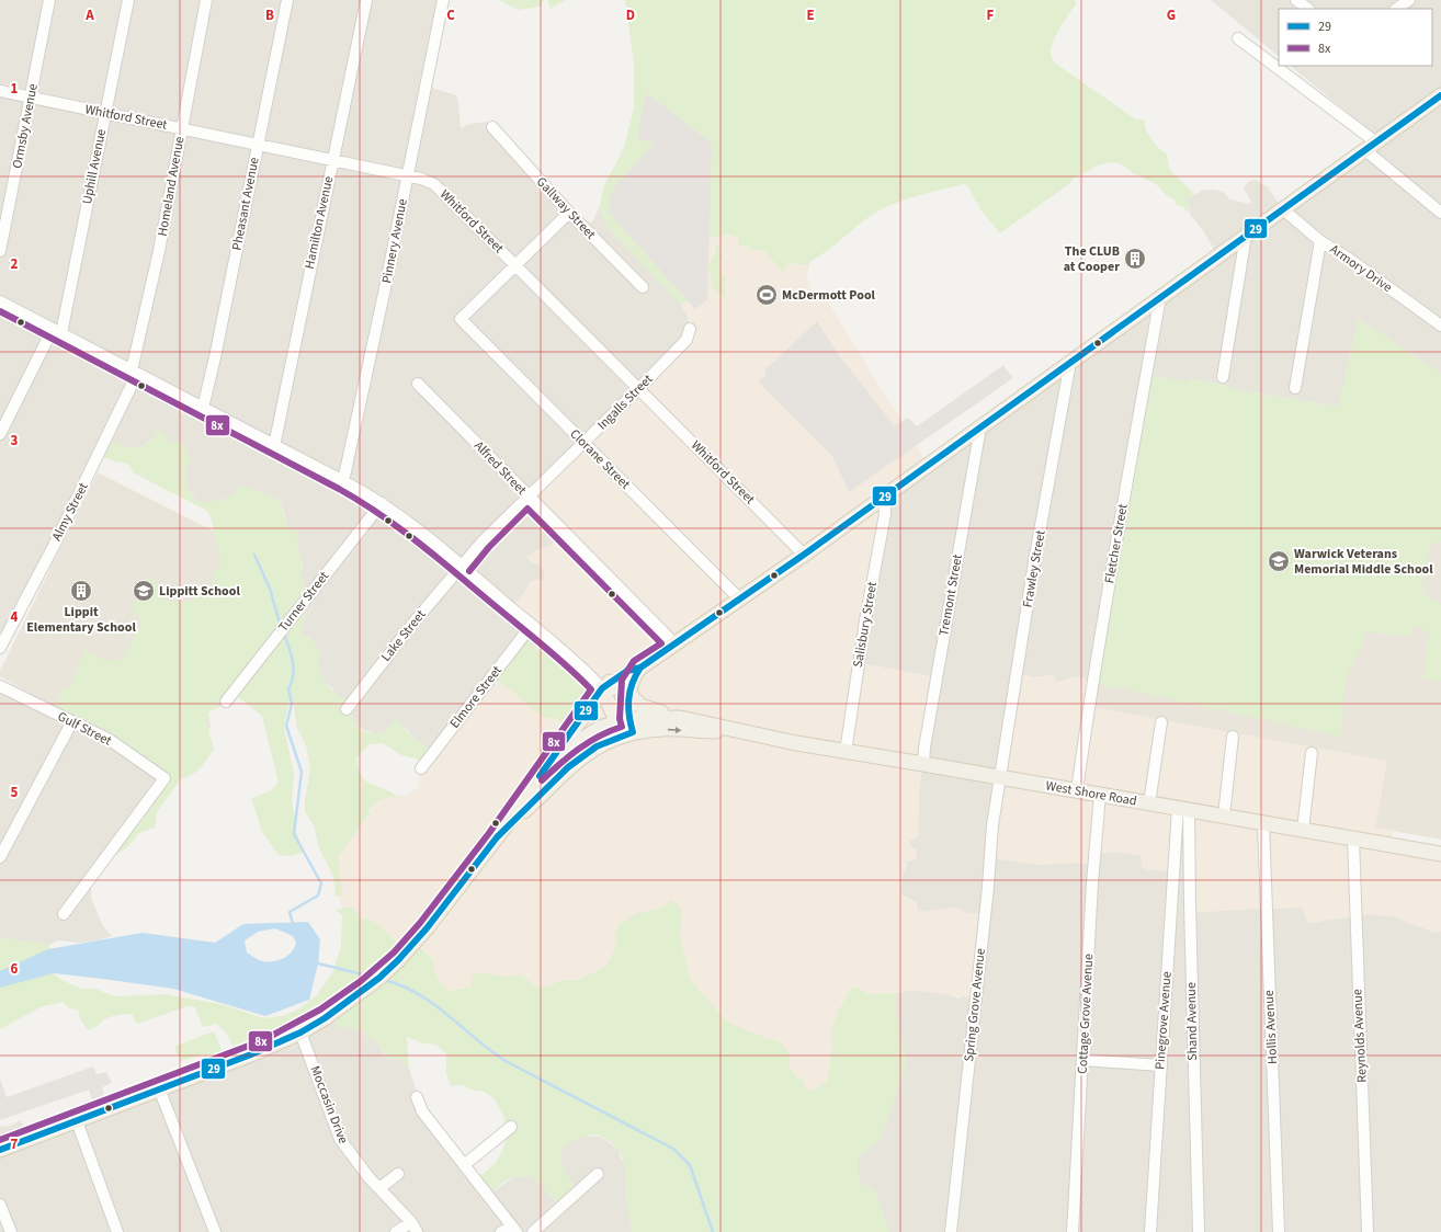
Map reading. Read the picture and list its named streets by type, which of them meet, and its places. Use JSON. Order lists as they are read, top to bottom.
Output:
{
  "streets": {
    "main road": ["West Shore Road"],
    "street": [
      "Whitford Street",
      "Ormsby Avenue",
      "Uphill Avenue",
      "Homeland Avenue",
      "Pheasant Avenue",
      "Gallway Street",
      "Hamilton Avenue",
      "Pinnery Avenue",
      "Armory Drive",
      "Ingalls Street",
      "Clorane Street",
      "Alfred Street",
      "Almy Street",
      "Fletcher Street",
      "Frawley Street",
      "Tremont Street",
      "Turner Street",
      "Salisbury Street",
      "Lake Street",
      "Elmore Street",
      "Gulf Street",
      "Spring Grove Avenue",
      "Cottage Grove Avenue",
      "Pinegrove Avenue",
      "Shand Avenue",
      "Hollis Avenue",
      "Reynolds Avenue",
      "Moccasin Drive"
    ]
  },
  "crossings": [
    ["Whitford Street", "Ormsby Avenue"],
    ["Whitford Street", "Uphill Avenue"],
    ["Whitford Street", "Homeland Avenue"],
    ["Whitford Street", "Pheasant Avenue"],
    ["Whitford Street", "Hamilton Avenue"],
    ["Whitford Street", "Pinnery Avenue"],
    ["Whitford Street", "Ingalls Street"],
    ["Whitford Street", "Clorane Street"],
    ["Homeland Avenue", "Almy Street"],
    ["Ingalls Street", "Clorane Street"],
    ["Ingalls Street", "Alfred Street"],
    ["Ingalls Street", "Lake Street"],
    ["Fletcher Street", "West Shore Road"],
    ["Frawley Street", "West Shore Road"],
    ["Frawley Street", "Spring Grove Avenue"],
    ["Tremont Street", "West Shore Road"],
    ["Salisbury Street", "West Shore Road"],
    ["West Shore Road", "Spring Grove Avenue"],
    ["West Shore Road", "Cottage Grove Avenue"],
    ["West Shore Road", "Pinegrove Avenue"],
    ["West Shore Road", "Shand Avenue"],
    ["West Shore Road", "Hollis Avenue"],
    ["West Shore Road", "Reynolds Avenue"],
    ["West Shore Road", "Moccasin Drive"],
    ["Pinegrove Avenue", "Shand Avenue"]
  ],
  "places": {
    "building": ["The CLUB at Cooper", "Lippit Elementary School"],
    "sports": ["McDermott Pool"],
    "school or university": ["Warwick Veterans Memorial Middle School", "Lippitt School"]
  },
  "lines": ["transit line 29", "transit line 8x"],
  "legend": ["29", "8x"],
  "grid": {
    "columns": [
      "A",
      "B",
      "C",
      "D",
      "E",
      "F",
      "G"
    ],
    "rows": [
      "1",
      "2",
      "3",
      "4",
      "5",
      "6",
      "7"
    ]
  }
}
